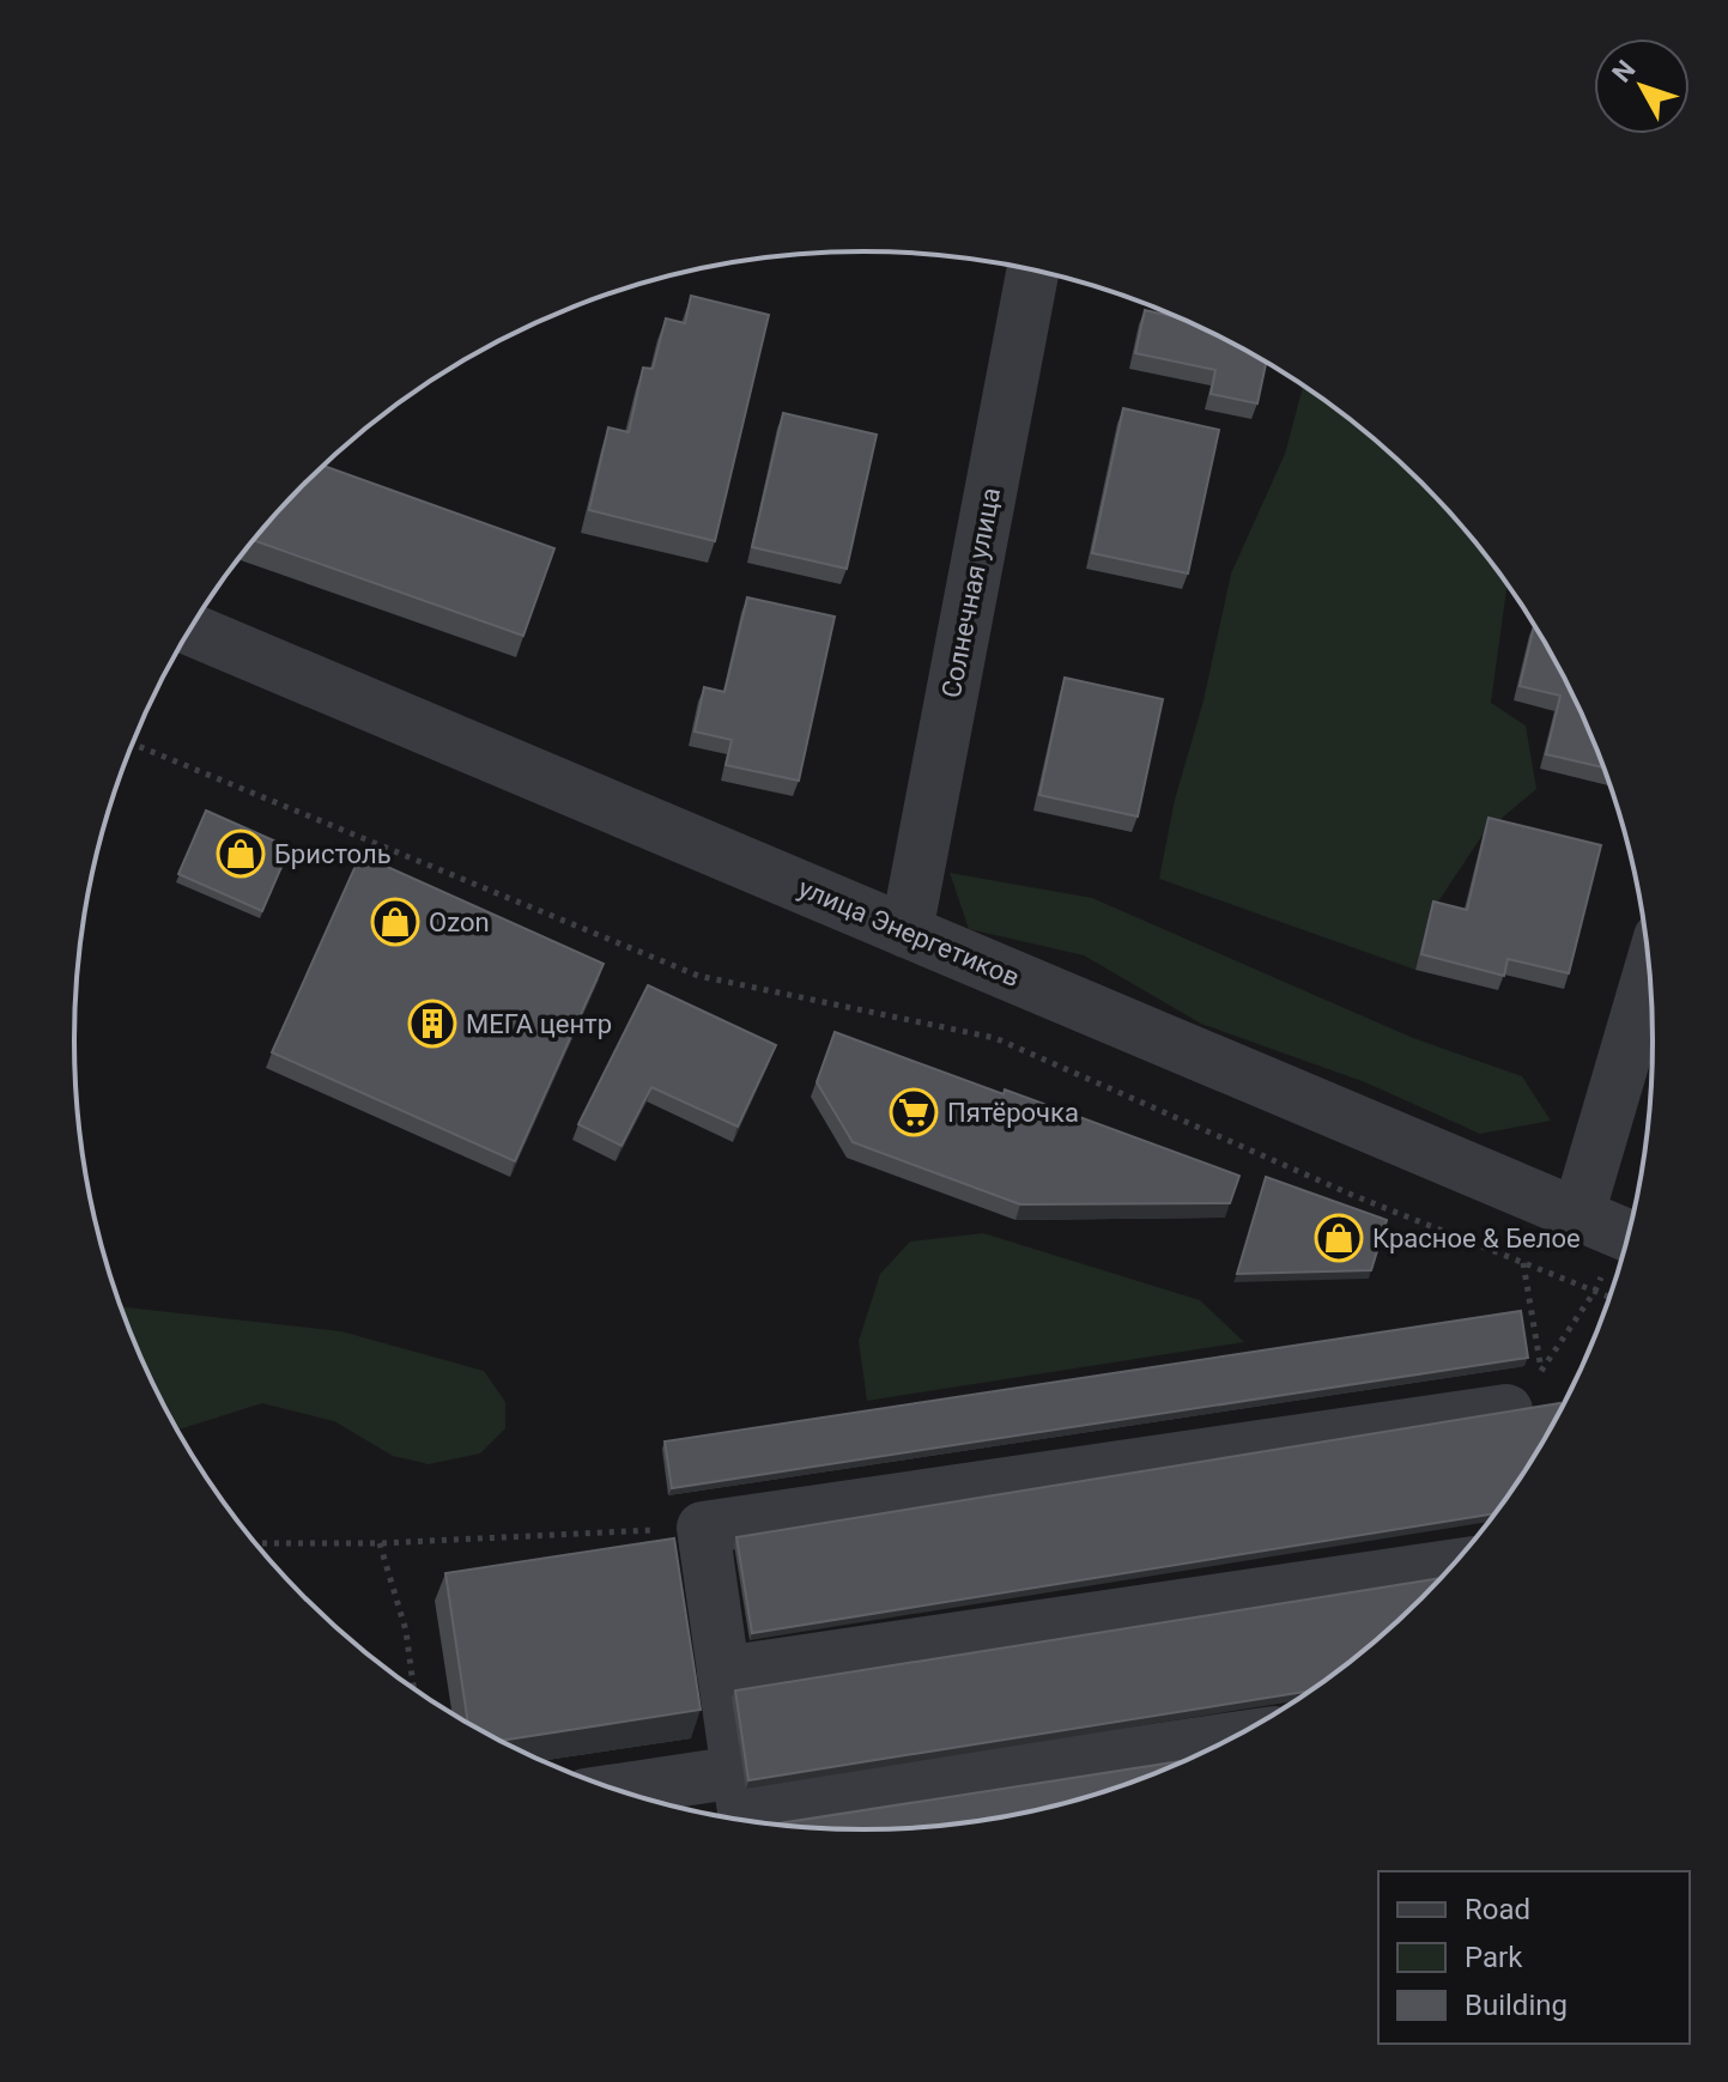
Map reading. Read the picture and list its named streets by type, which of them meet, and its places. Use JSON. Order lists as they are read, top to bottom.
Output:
{
  "streets": {
    "street": ["Солнечная улица", "улица Энергетиков"]
  },
  "crossings": [
    ["Солнечная улица", "улица Энергетиков"]
  ],
  "places": {
    "shop": ["Бристоль", "Ozon", "Красное & Белое"],
    "building": ["МЕГА центр"],
    "supermarket": ["Пятёрочка"]
  },
  "legend": ["Road", "Park", "Building"],
  "north": "top left"
}
